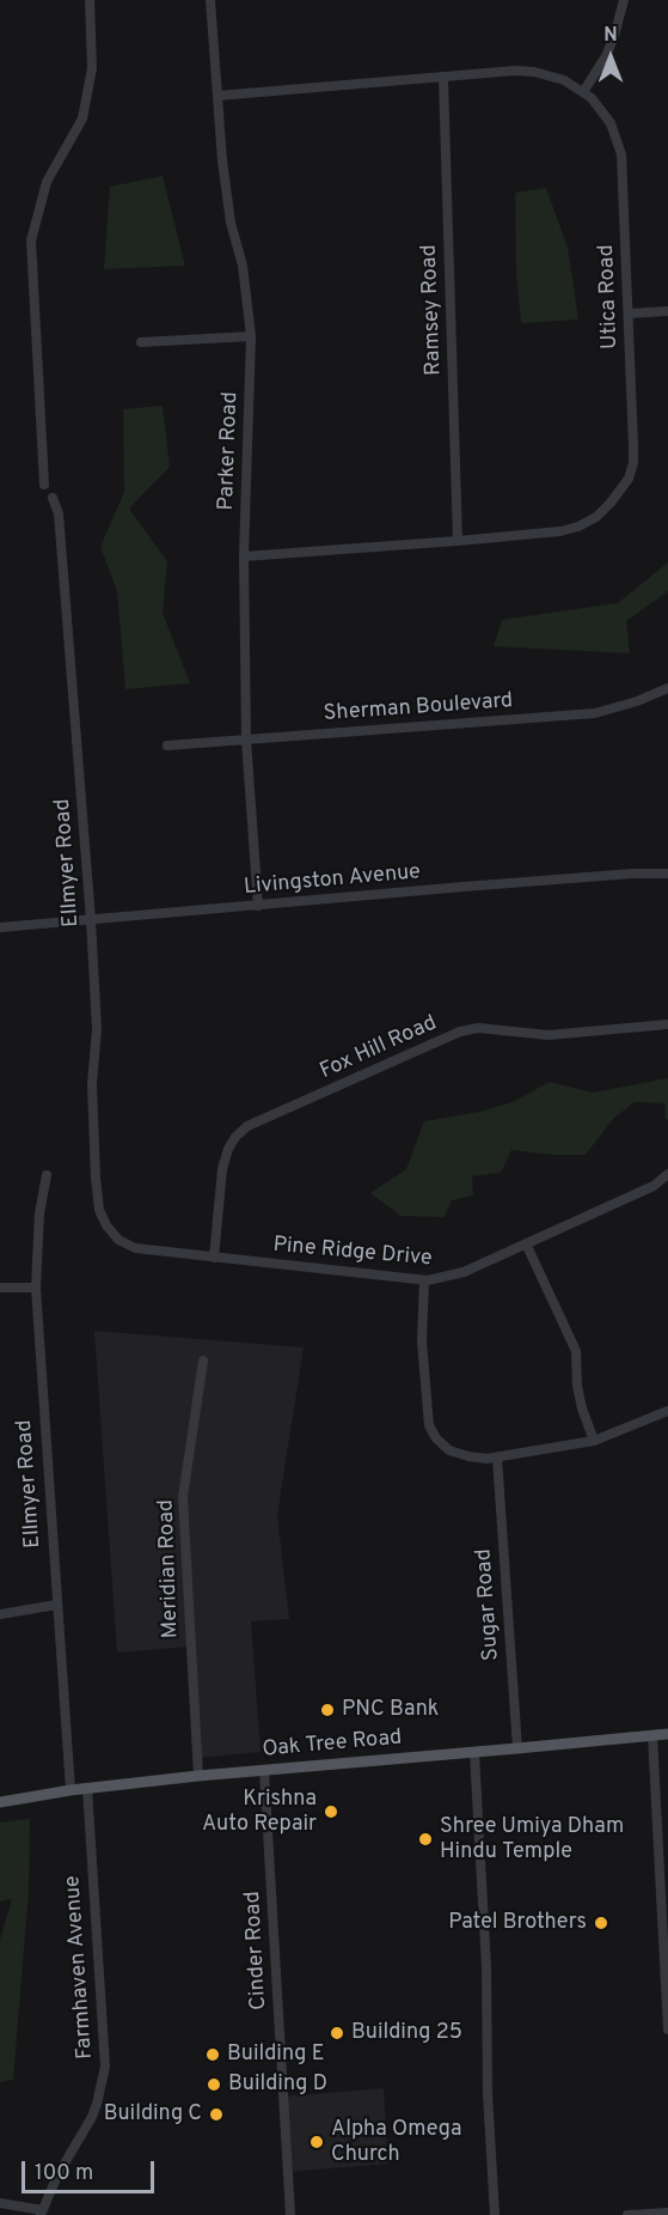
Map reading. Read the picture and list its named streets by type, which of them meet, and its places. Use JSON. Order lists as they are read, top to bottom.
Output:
{
  "streets": {
    "main road": ["Oak Tree Road"],
    "street": [
      "Utica Road",
      "Ramsey Road",
      "Parker Road",
      "Sherman Boulevard",
      "Ellmyer Road",
      "Livingston Avenue",
      "Fox Hill Road",
      "Pine Ridge Drive",
      "Meridian Road",
      "Sugar Road",
      "Cinder Road",
      "Farmhaven Avenue"
    ]
  },
  "crossings": [
    ["Utica Road", "Ramsey Road"],
    ["Utica Road", "Parker Road"],
    ["Parker Road", "Sherman Boulevard"],
    ["Parker Road", "Livingston Avenue"],
    ["Ellmyer Road", "Livingston Avenue"],
    ["Ellmyer Road", "Pine Ridge Drive"],
    ["Ellmyer Road", "Oak Tree Road"],
    ["Fox Hill Road", "Pine Ridge Drive"],
    ["Meridian Road", "Oak Tree Road"],
    ["Sugar Road", "Oak Tree Road"],
    ["Oak Tree Road", "Cinder Road"],
    ["Oak Tree Road", "Farmhaven Avenue"]
  ],
  "places": [
    "PNC Bank",
    "Krishna Auto Repair",
    "Shree Umiya Dham Hindu Temple",
    "Patel Brothers",
    "Building 25",
    "Building E",
    "Building D",
    "Building C",
    "Alpha Omega Church"
  ],
  "scale_bar": "100 m",
  "north": "top"
}
